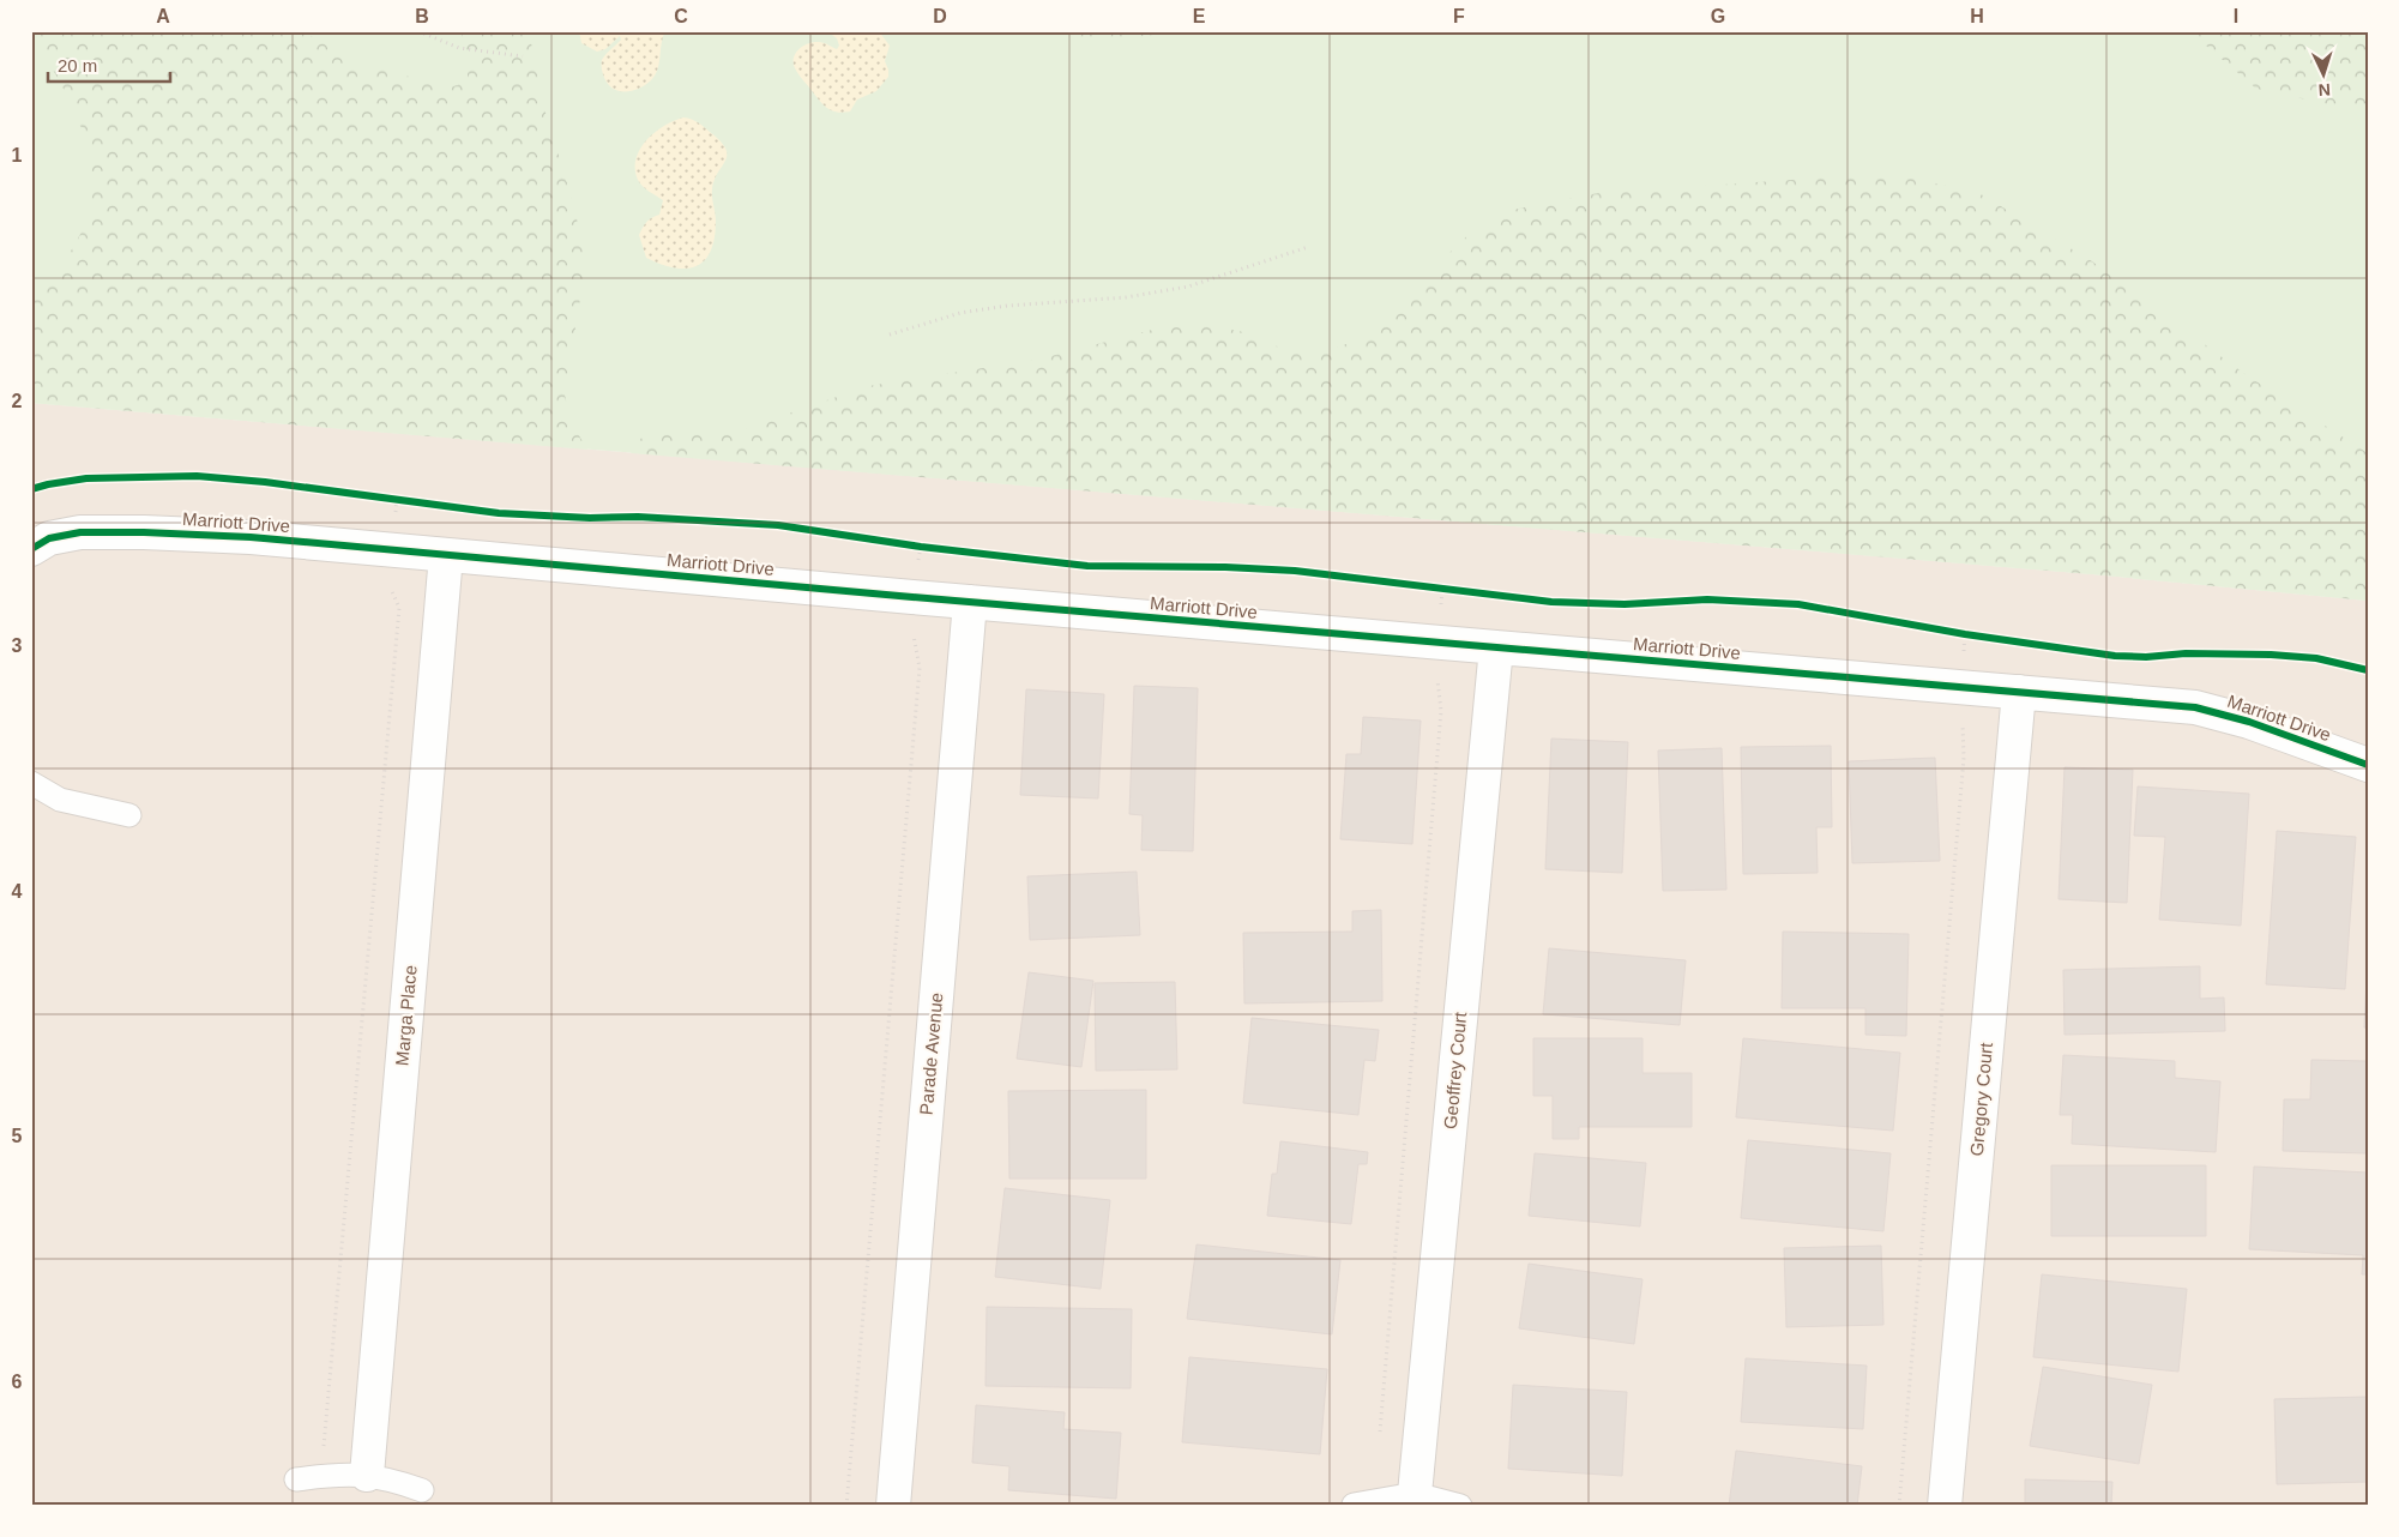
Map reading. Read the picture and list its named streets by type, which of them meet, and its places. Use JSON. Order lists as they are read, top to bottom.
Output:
{
  "streets": {
    "street": [
      "Marriott Drive",
      "Marga Place",
      "Parade Avenue",
      "Geoffrey Court",
      "Gregory Court"
    ]
  },
  "crossings": [
    ["Marriott Drive", "Marga Place"],
    ["Marriott Drive", "Parade Avenue"],
    ["Marriott Drive", "Geoffrey Court"],
    ["Marriott Drive", "Gregory Court"]
  ],
  "scale_bar": "20 m",
  "north": "bottom",
  "grid": {
    "columns": [
      "A",
      "B",
      "C",
      "D",
      "E",
      "F",
      "G",
      "H",
      "I"
    ],
    "rows": [
      "1",
      "2",
      "3",
      "4",
      "5",
      "6"
    ]
  }
}
